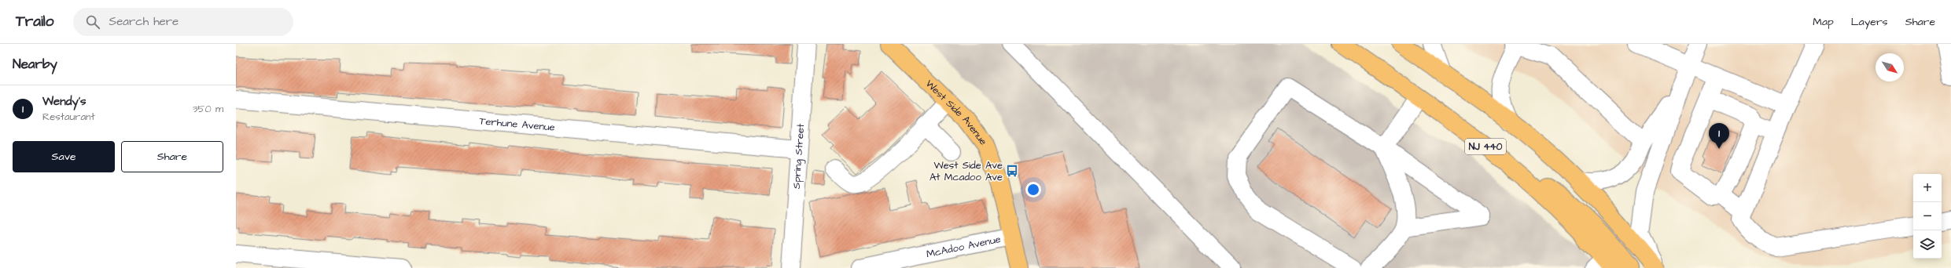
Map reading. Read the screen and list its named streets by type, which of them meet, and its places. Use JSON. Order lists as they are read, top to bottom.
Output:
{
  "streets": {
    "main road": ["West Side Avenue", "NJ 440"],
    "street": ["Terhune Avenue", "Spring Street", "McAdoo Avenue"]
  },
  "crossings": [
    ["West Side Avenue", "McAdoo Avenue"],
    ["Terhune Avenue", "Spring Street"]
  ],
  "places": {
    "bus stop": ["West Side Ave At Mcadoo Ave"]
  },
  "north": "bottom right",
  "page": {
    "header": "Trailo",
    "search": "Search here",
    "nav": ["Map", "Layers", "Share"],
    "heading": "Nearby",
    "list": [
      {
        "mark": "1",
        "name": "Wendy's",
        "note": "Restaurant",
        "value": "350 m"
      }
    ],
    "pins": "1",
    "buttons": ["Save", "Share"],
    "map_buttons": ["+", "−"]
  }
}
